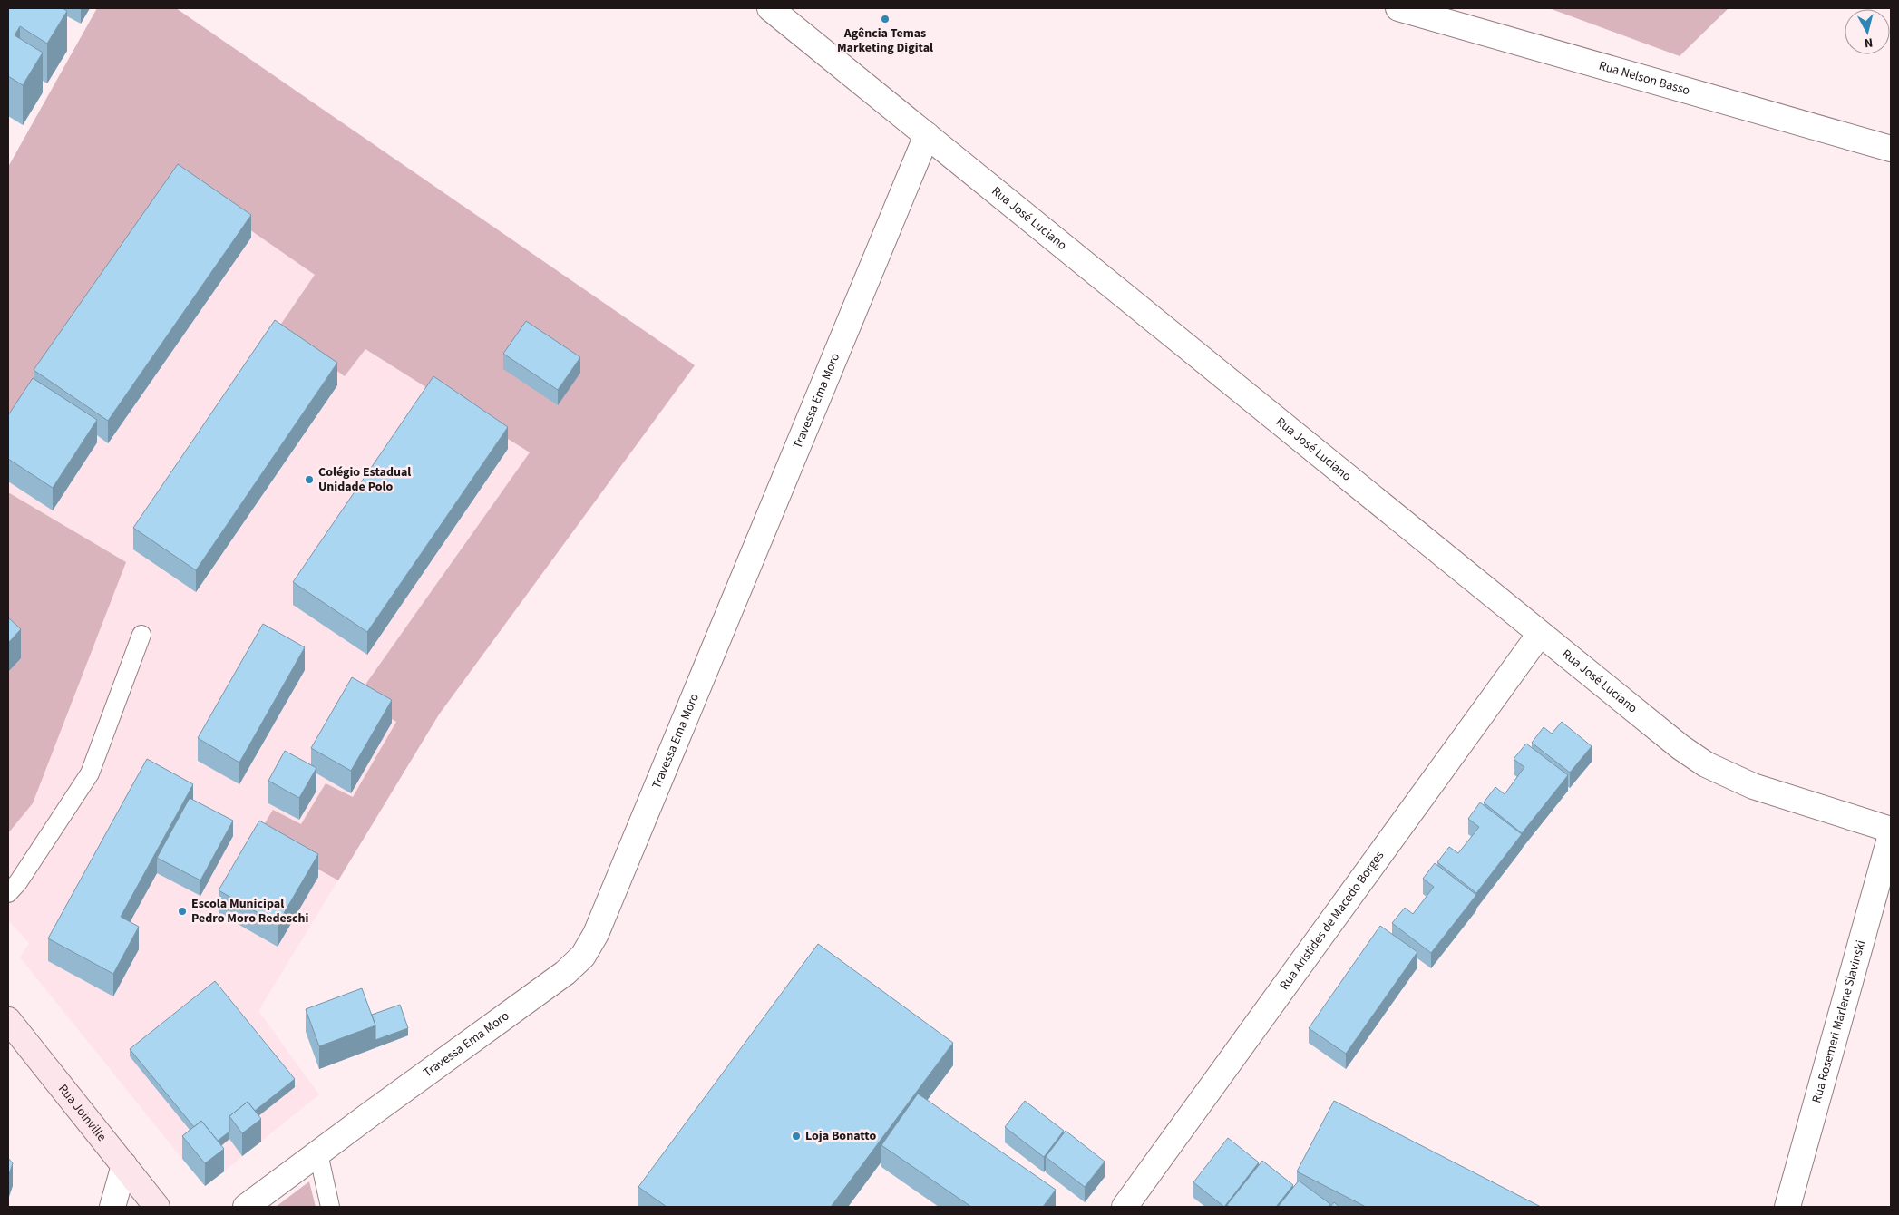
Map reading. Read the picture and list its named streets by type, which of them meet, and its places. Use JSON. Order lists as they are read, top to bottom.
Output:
{
  "streets": {
    "main road": ["Rua Joinville"],
    "street": [
      "Rua Nelson Basso",
      "Rua José Luciano",
      "Travessa Ema Moro",
      "Rua Aristides de Macedo Borges",
      "Rua Rosemeri Marlene Slavinski"
    ]
  },
  "crossings": [
    ["Rua José Luciano", "Travessa Ema Moro"],
    ["Rua José Luciano", "Rua Aristides de Macedo Borges"]
  ],
  "places": [
    "Agência Temas Marketing Digital",
    "Colégio Estadual Unidade Polo",
    "Escola Municipal Pedro Moro Redeschi",
    "Loja Bonatto"
  ],
  "north": "bottom"
}
